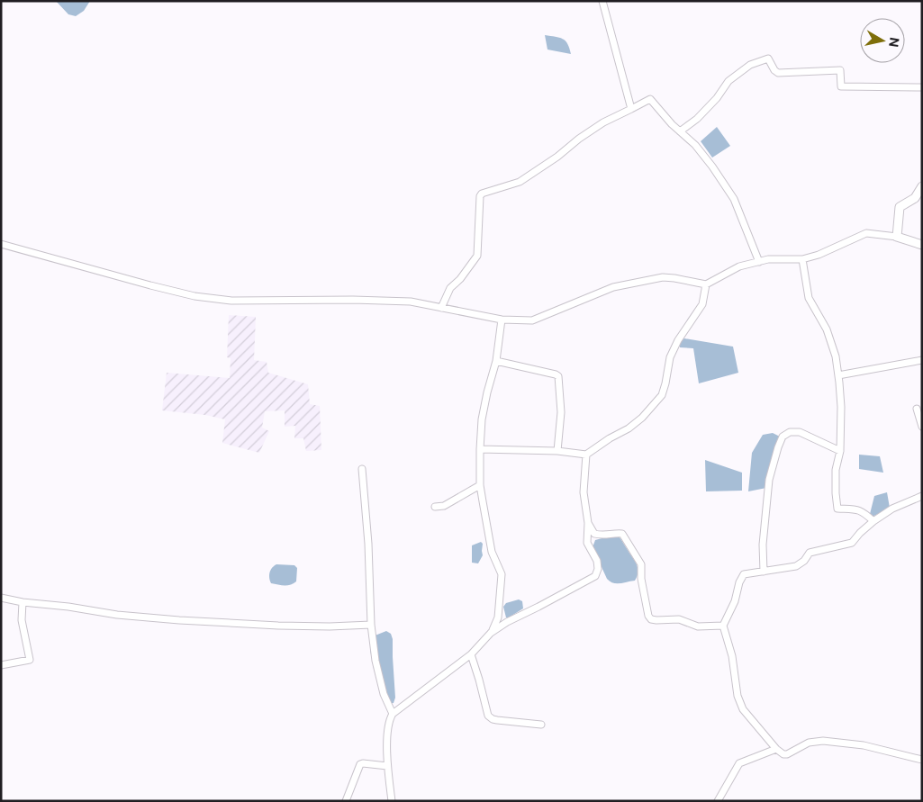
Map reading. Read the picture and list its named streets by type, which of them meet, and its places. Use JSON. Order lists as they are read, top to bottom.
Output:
{
  "north": "right"
}
